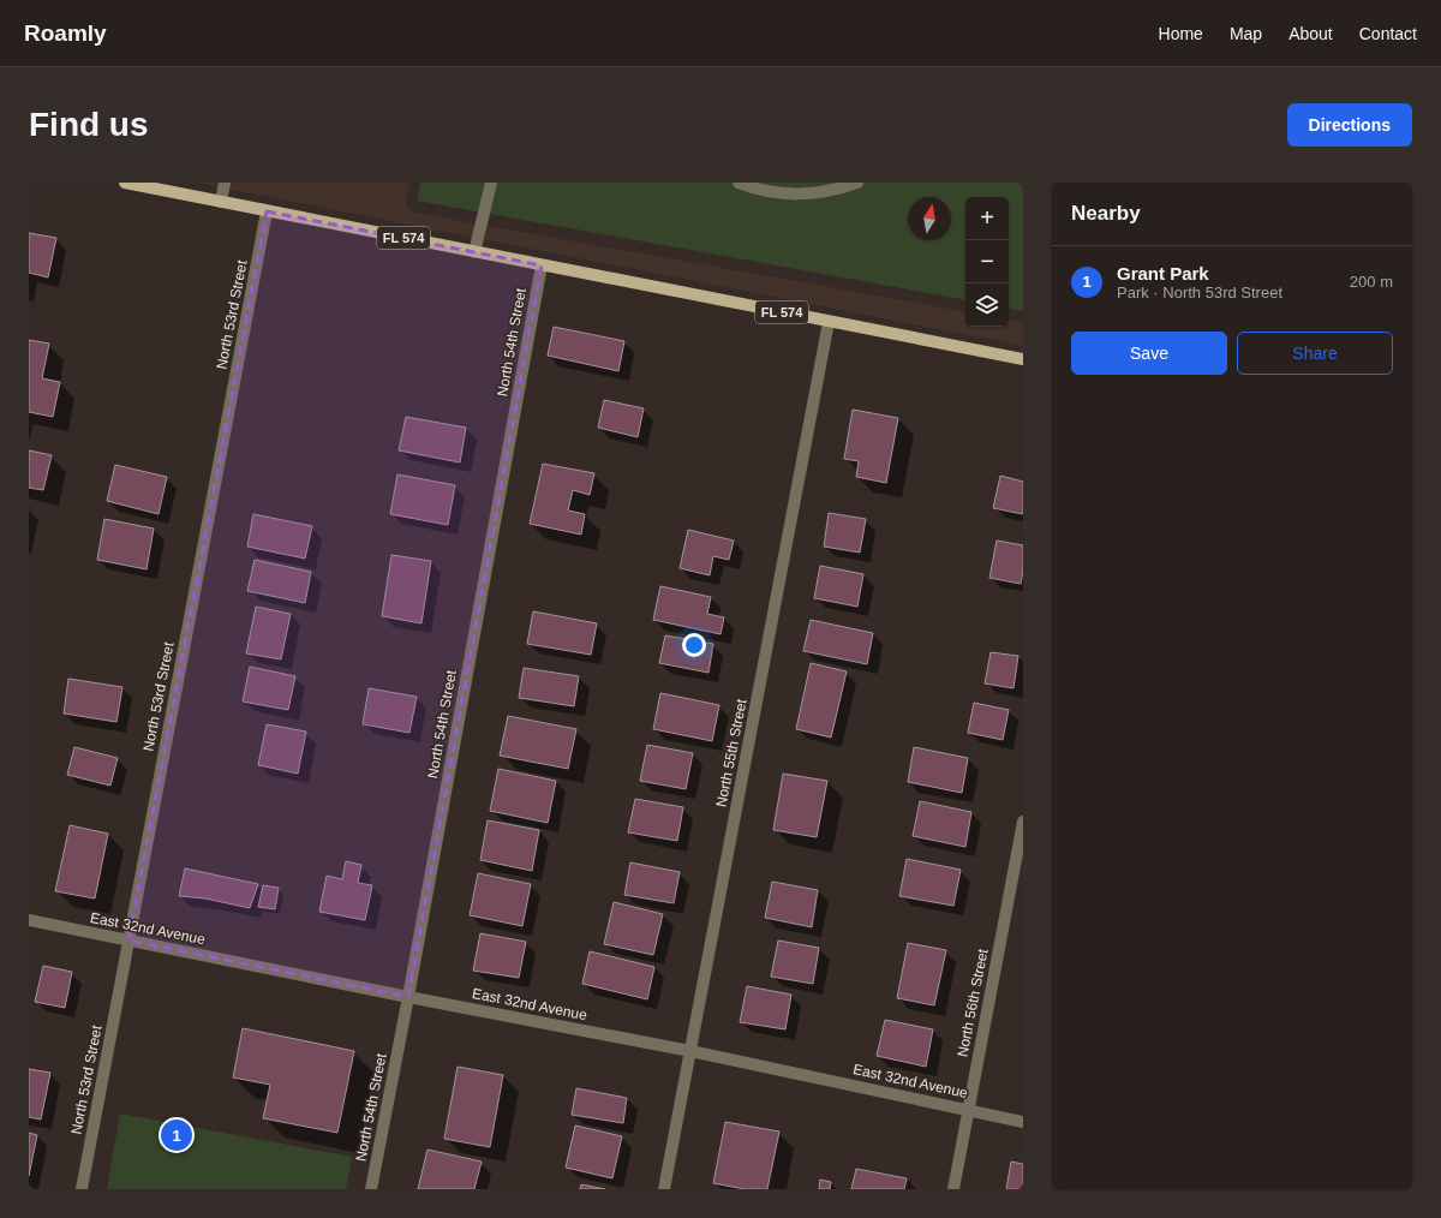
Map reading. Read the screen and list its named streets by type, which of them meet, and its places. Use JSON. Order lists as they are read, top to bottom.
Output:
{
  "streets": {
    "main road": ["FL 574"],
    "street": [
      "North 53rd Street",
      "North 54th Street",
      "North 55th Street",
      "East 32nd Avenue",
      "North 56th Street"
    ]
  },
  "crossings": [
    ["FL 574", "North 53rd Street"],
    ["FL 574", "North 54th Street"],
    ["FL 574", "North 55th Street"],
    ["North 53rd Street", "East 32nd Avenue"],
    ["North 54th Street", "East 32nd Avenue"],
    ["North 55th Street", "East 32nd Avenue"],
    ["East 32nd Avenue", "North 56th Street"]
  ],
  "north": "top",
  "page": {
    "header": "Roamly",
    "nav": [
      "Home",
      "Map",
      "About",
      "Contact"
    ],
    "buttons": [
      "Directions",
      ["Save", "Share"]
    ],
    "title": "Find us",
    "heading": "Nearby",
    "map_buttons": ["+", "−"],
    "list": [
      {
        "mark": "1",
        "name": "Grant Park",
        "note": "Park · North 53rd Street",
        "value": "200 m"
      }
    ],
    "pins": "1"
  }
}
